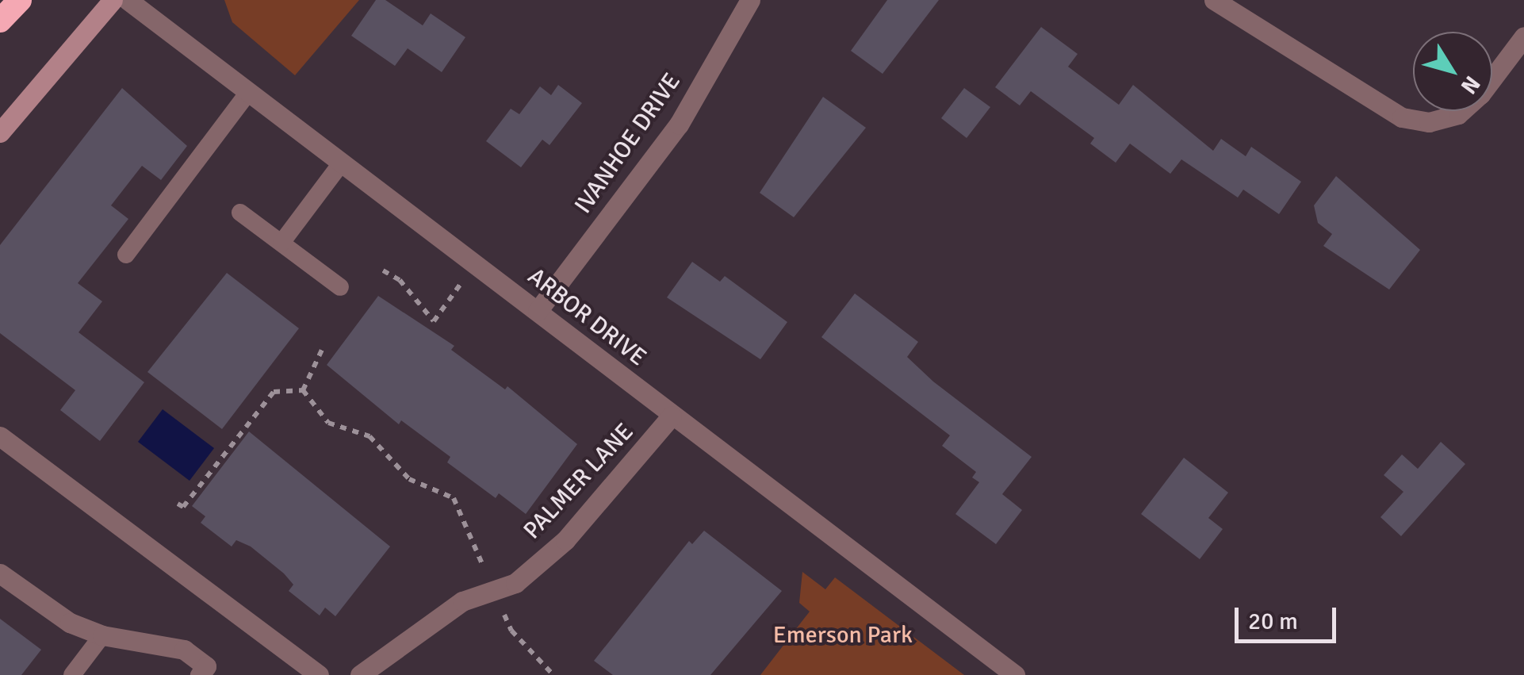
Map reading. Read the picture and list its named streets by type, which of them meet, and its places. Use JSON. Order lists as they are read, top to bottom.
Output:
{
  "streets": {
    "street": ["IVANHOE DRIVE", "ARBOR DRIVE", "PALMER LANE"]
  },
  "crossings": [
    ["IVANHOE DRIVE", "ARBOR DRIVE"],
    ["ARBOR DRIVE", "PALMER LANE"]
  ],
  "parks": ["Emerson Park"],
  "scale_bar": "20 m",
  "north": "bottom right"
}
